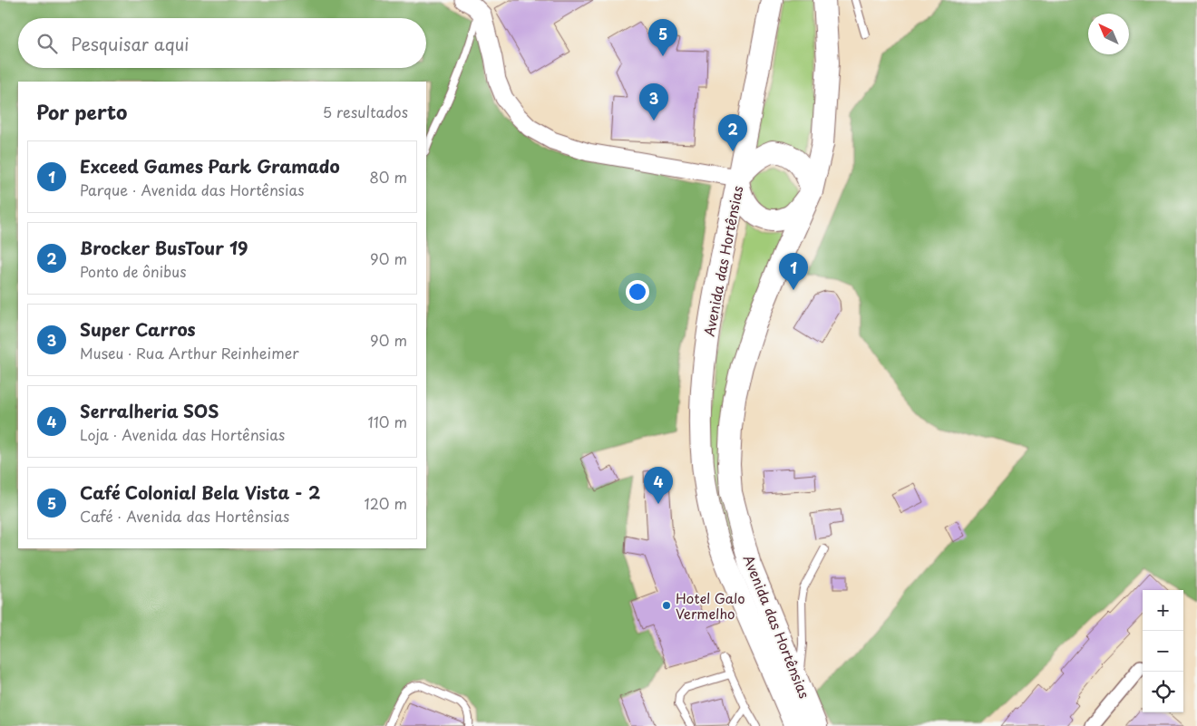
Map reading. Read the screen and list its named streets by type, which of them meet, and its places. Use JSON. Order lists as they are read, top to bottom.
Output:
{
  "streets": {
    "main road": ["Avenida das Hortênsias"]
  },
  "places": ["Hotel Galo Vermelho"],
  "north": "top left",
  "page": {
    "search": "Pesquisar aqui",
    "pins": [
      "5",
      "3",
      "2",
      "1",
      "4"
    ],
    "heading": ["Por perto", "5 resultados"],
    "list": [
      {
        "mark": "1",
        "name": "Exceed Games Park Gramado",
        "note": "Parque · Avenida das Hortênsias",
        "value": "80 m"
      },
      {
        "mark": "2",
        "name": "Brocker BusTour 19",
        "note": "Ponto de ônibus",
        "value": "90 m"
      },
      {
        "mark": "3",
        "name": "Super Carros",
        "note": "Museu · Rua Arthur Reinheimer",
        "value": "90 m"
      },
      {
        "mark": "4",
        "name": "Serralheria SOS",
        "note": "Loja · Avenida das Hortênsias",
        "value": "110 m"
      },
      {
        "mark": "5",
        "name": "Café Colonial Bela Vista - 2",
        "note": "Café · Avenida das Hortênsias",
        "value": "120 m"
      }
    ],
    "map_buttons": ["+", "−"]
  }
}
